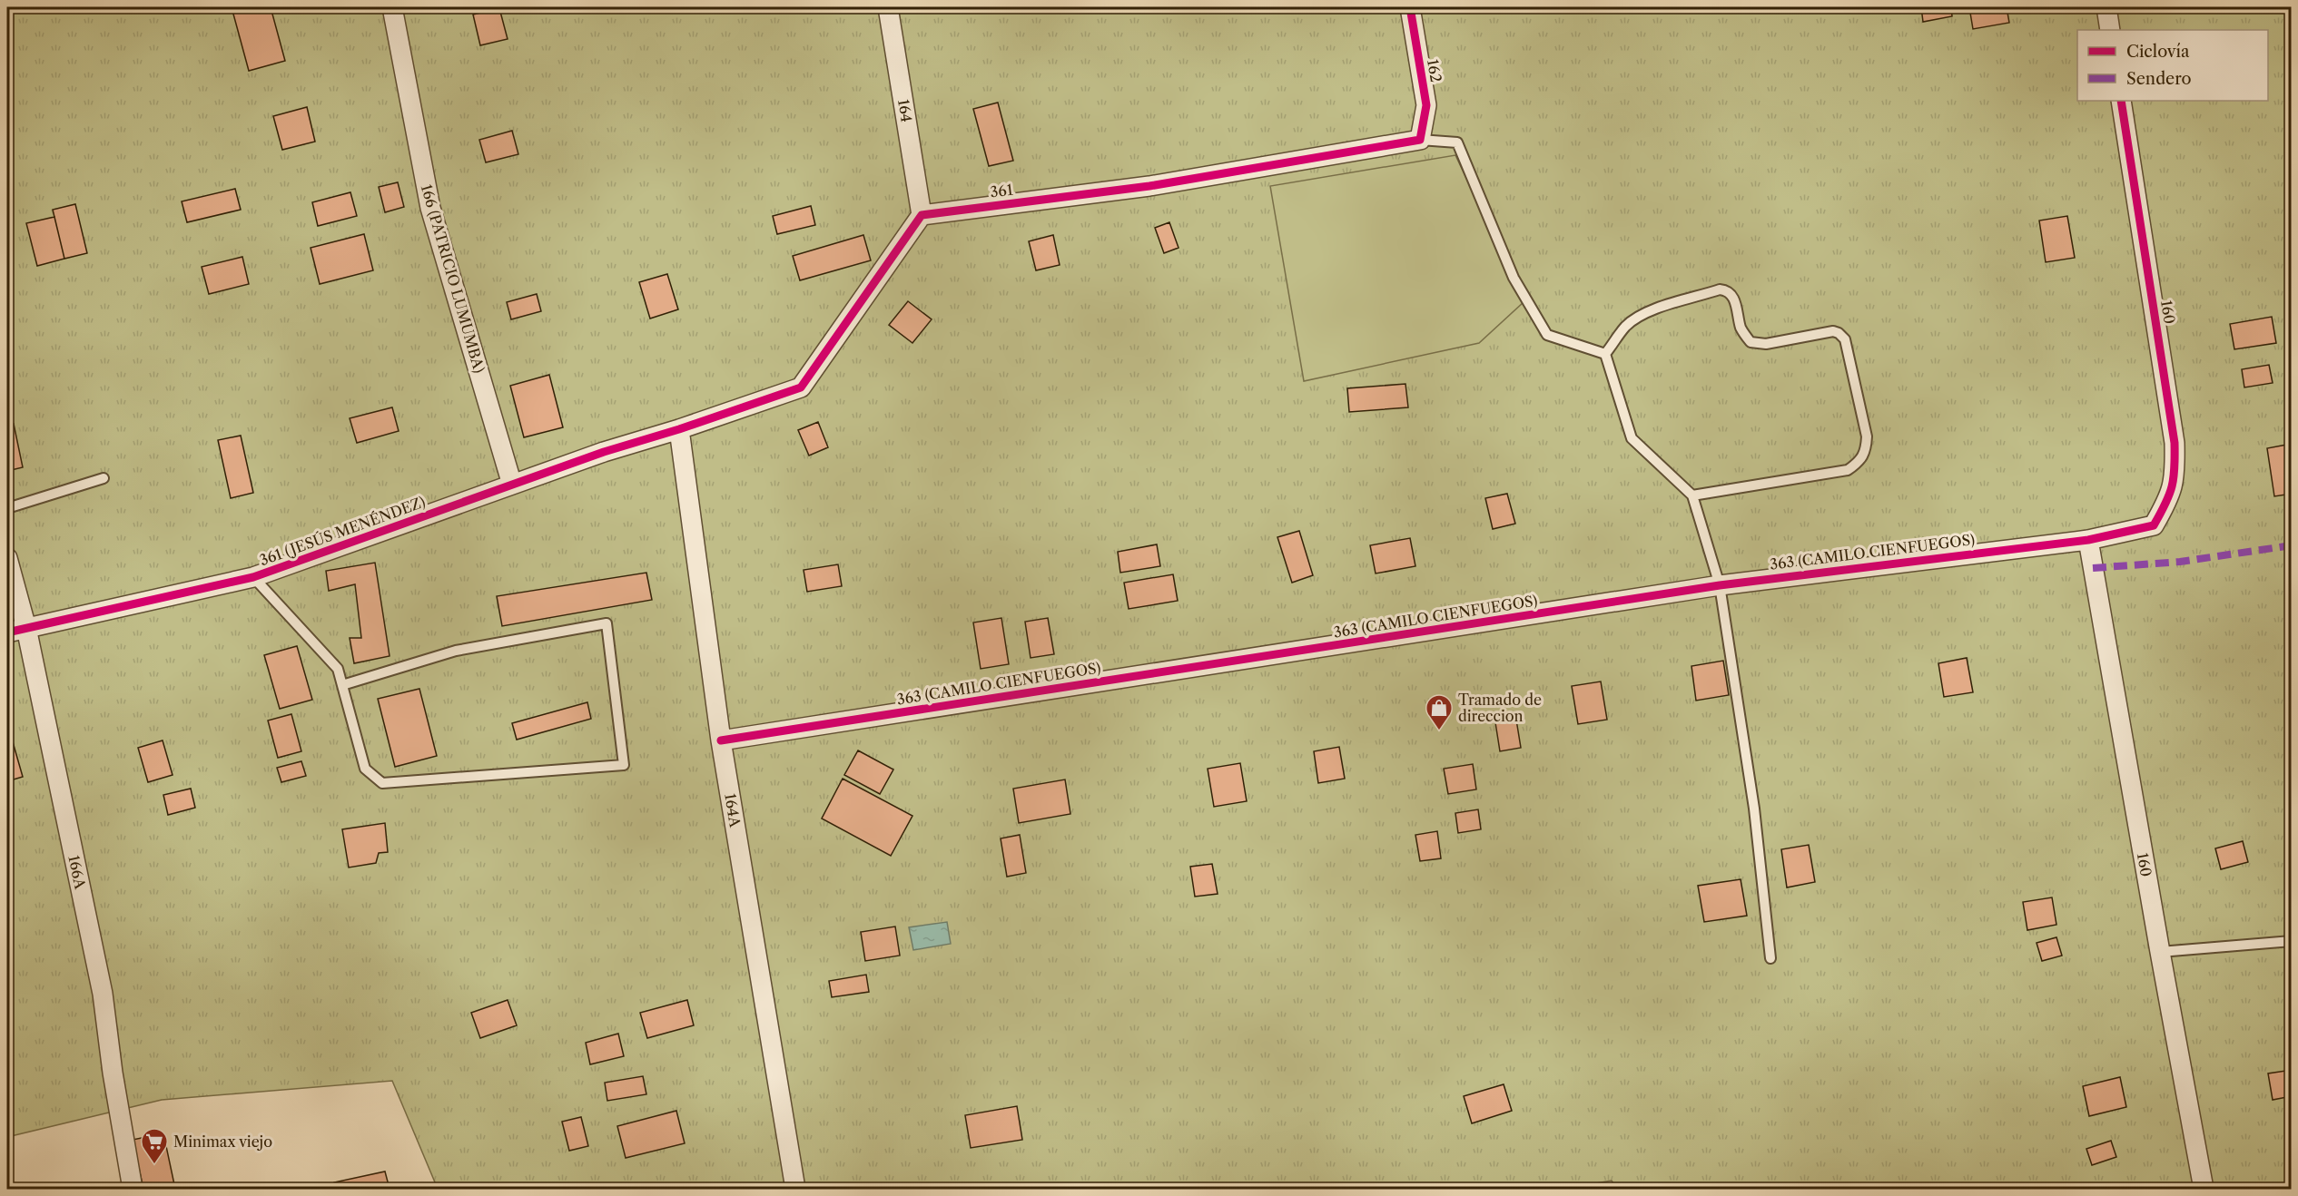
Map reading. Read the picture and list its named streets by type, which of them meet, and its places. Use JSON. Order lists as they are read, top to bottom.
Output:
{
  "streets": {
    "street": [
      "162",
      "164",
      "361",
      "166 (PATRICIO LUMUMBA)",
      "160",
      "361 (JESÚS MENÉNDEZ)",
      "363 (CAMILO CIENFUEGOS)",
      "164A",
      "166A"
    ]
  },
  "crossings": [
    ["162", "361"],
    ["164", "361"],
    ["166 (PATRICIO LUMUMBA)", "361 (JESÚS MENÉNDEZ)"],
    ["160", "363 (CAMILO CIENFUEGOS)"],
    ["361 (JESÚS MENÉNDEZ)", "164A"],
    ["361 (JESÚS MENÉNDEZ)", "166A"],
    ["363 (CAMILO CIENFUEGOS)", "164A"]
  ],
  "places": {
    "shop": ["Tramado de direccion"],
    "supermarket": ["Minimax viejo"]
  },
  "legend": ["Ciclovía", "Sendero"]
}
